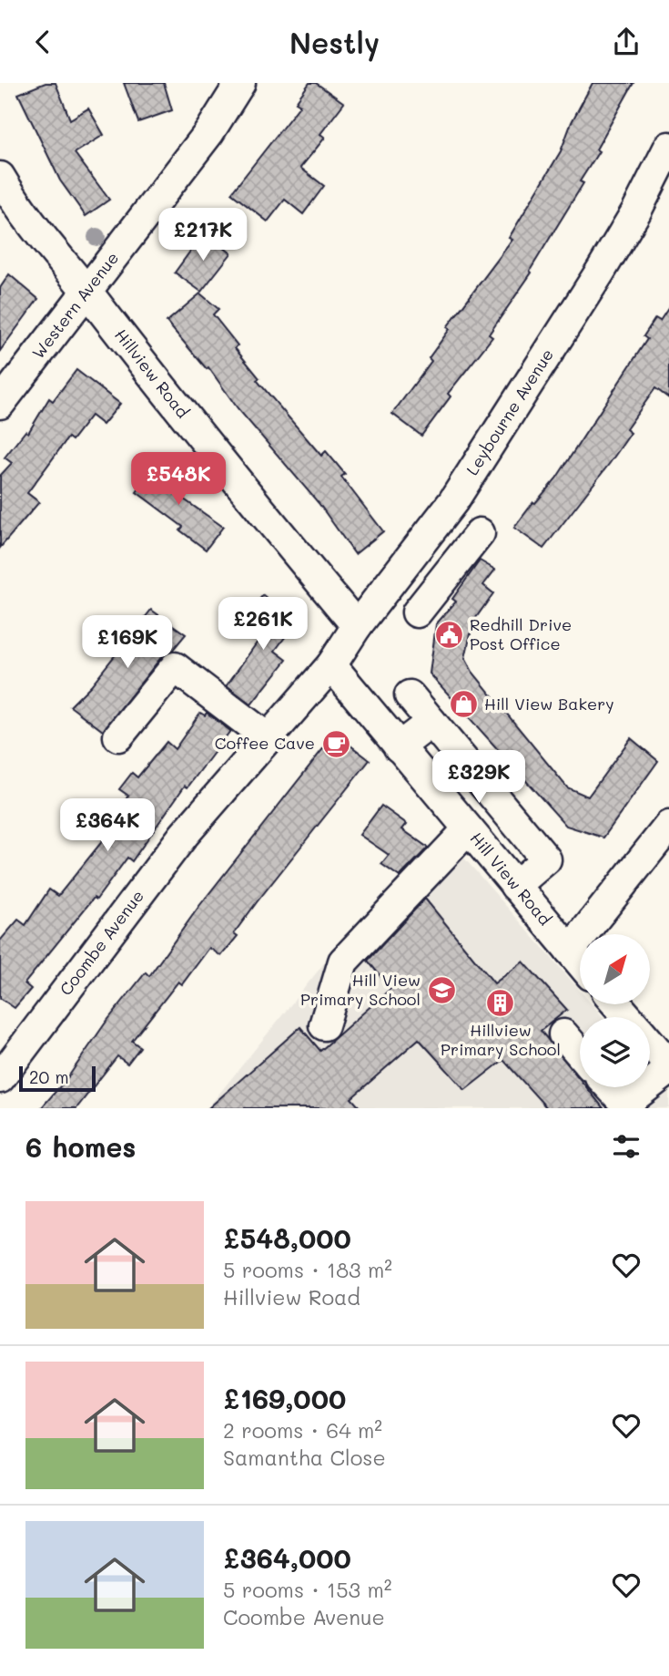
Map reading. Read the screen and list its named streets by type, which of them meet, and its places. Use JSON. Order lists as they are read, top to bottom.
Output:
{
  "streets": {
    "street": [
      "Western Avenue",
      "Hillview Road",
      "Leybourne Avenue",
      "Hill View Road",
      "Coombe Avenue"
    ]
  },
  "crossings": [
    ["Western Avenue", "Hillview Road"],
    ["Hillview Road", "Leybourne Avenue"],
    ["Leybourne Avenue", "Hill View Road"],
    ["Leybourne Avenue", "Coombe Avenue"],
    ["Hill View Road", "Coombe Avenue"]
  ],
  "places": {
    "public building": ["Redhill Drive Post Office"],
    "shop": ["Hill View Bakery"],
    "cafe": ["Coffee Cave"],
    "school or university": ["Hill View Primary School"],
    "building": ["Hillview Primary School"]
  },
  "scale_bar": "20 m",
  "north": "top right",
  "page": {
    "header": "Nestly",
    "price": [
      "£217K",
      "£548K",
      "£261K",
      "£169K",
      "£329K",
      "£364K"
    ],
    "scale": "20 m",
    "heading": "6 homes",
    "list": [
      {
        "name": "£548,000",
        "note": "5 rooms · 183 m² · Hillview Road"
      },
      {
        "name": "£169,000",
        "note": "2 rooms · 64 m² · Samantha Close"
      },
      {
        "name": "£364,000",
        "note": "5 rooms · 153 m² · Coombe Avenue"
      }
    ]
  }
}
